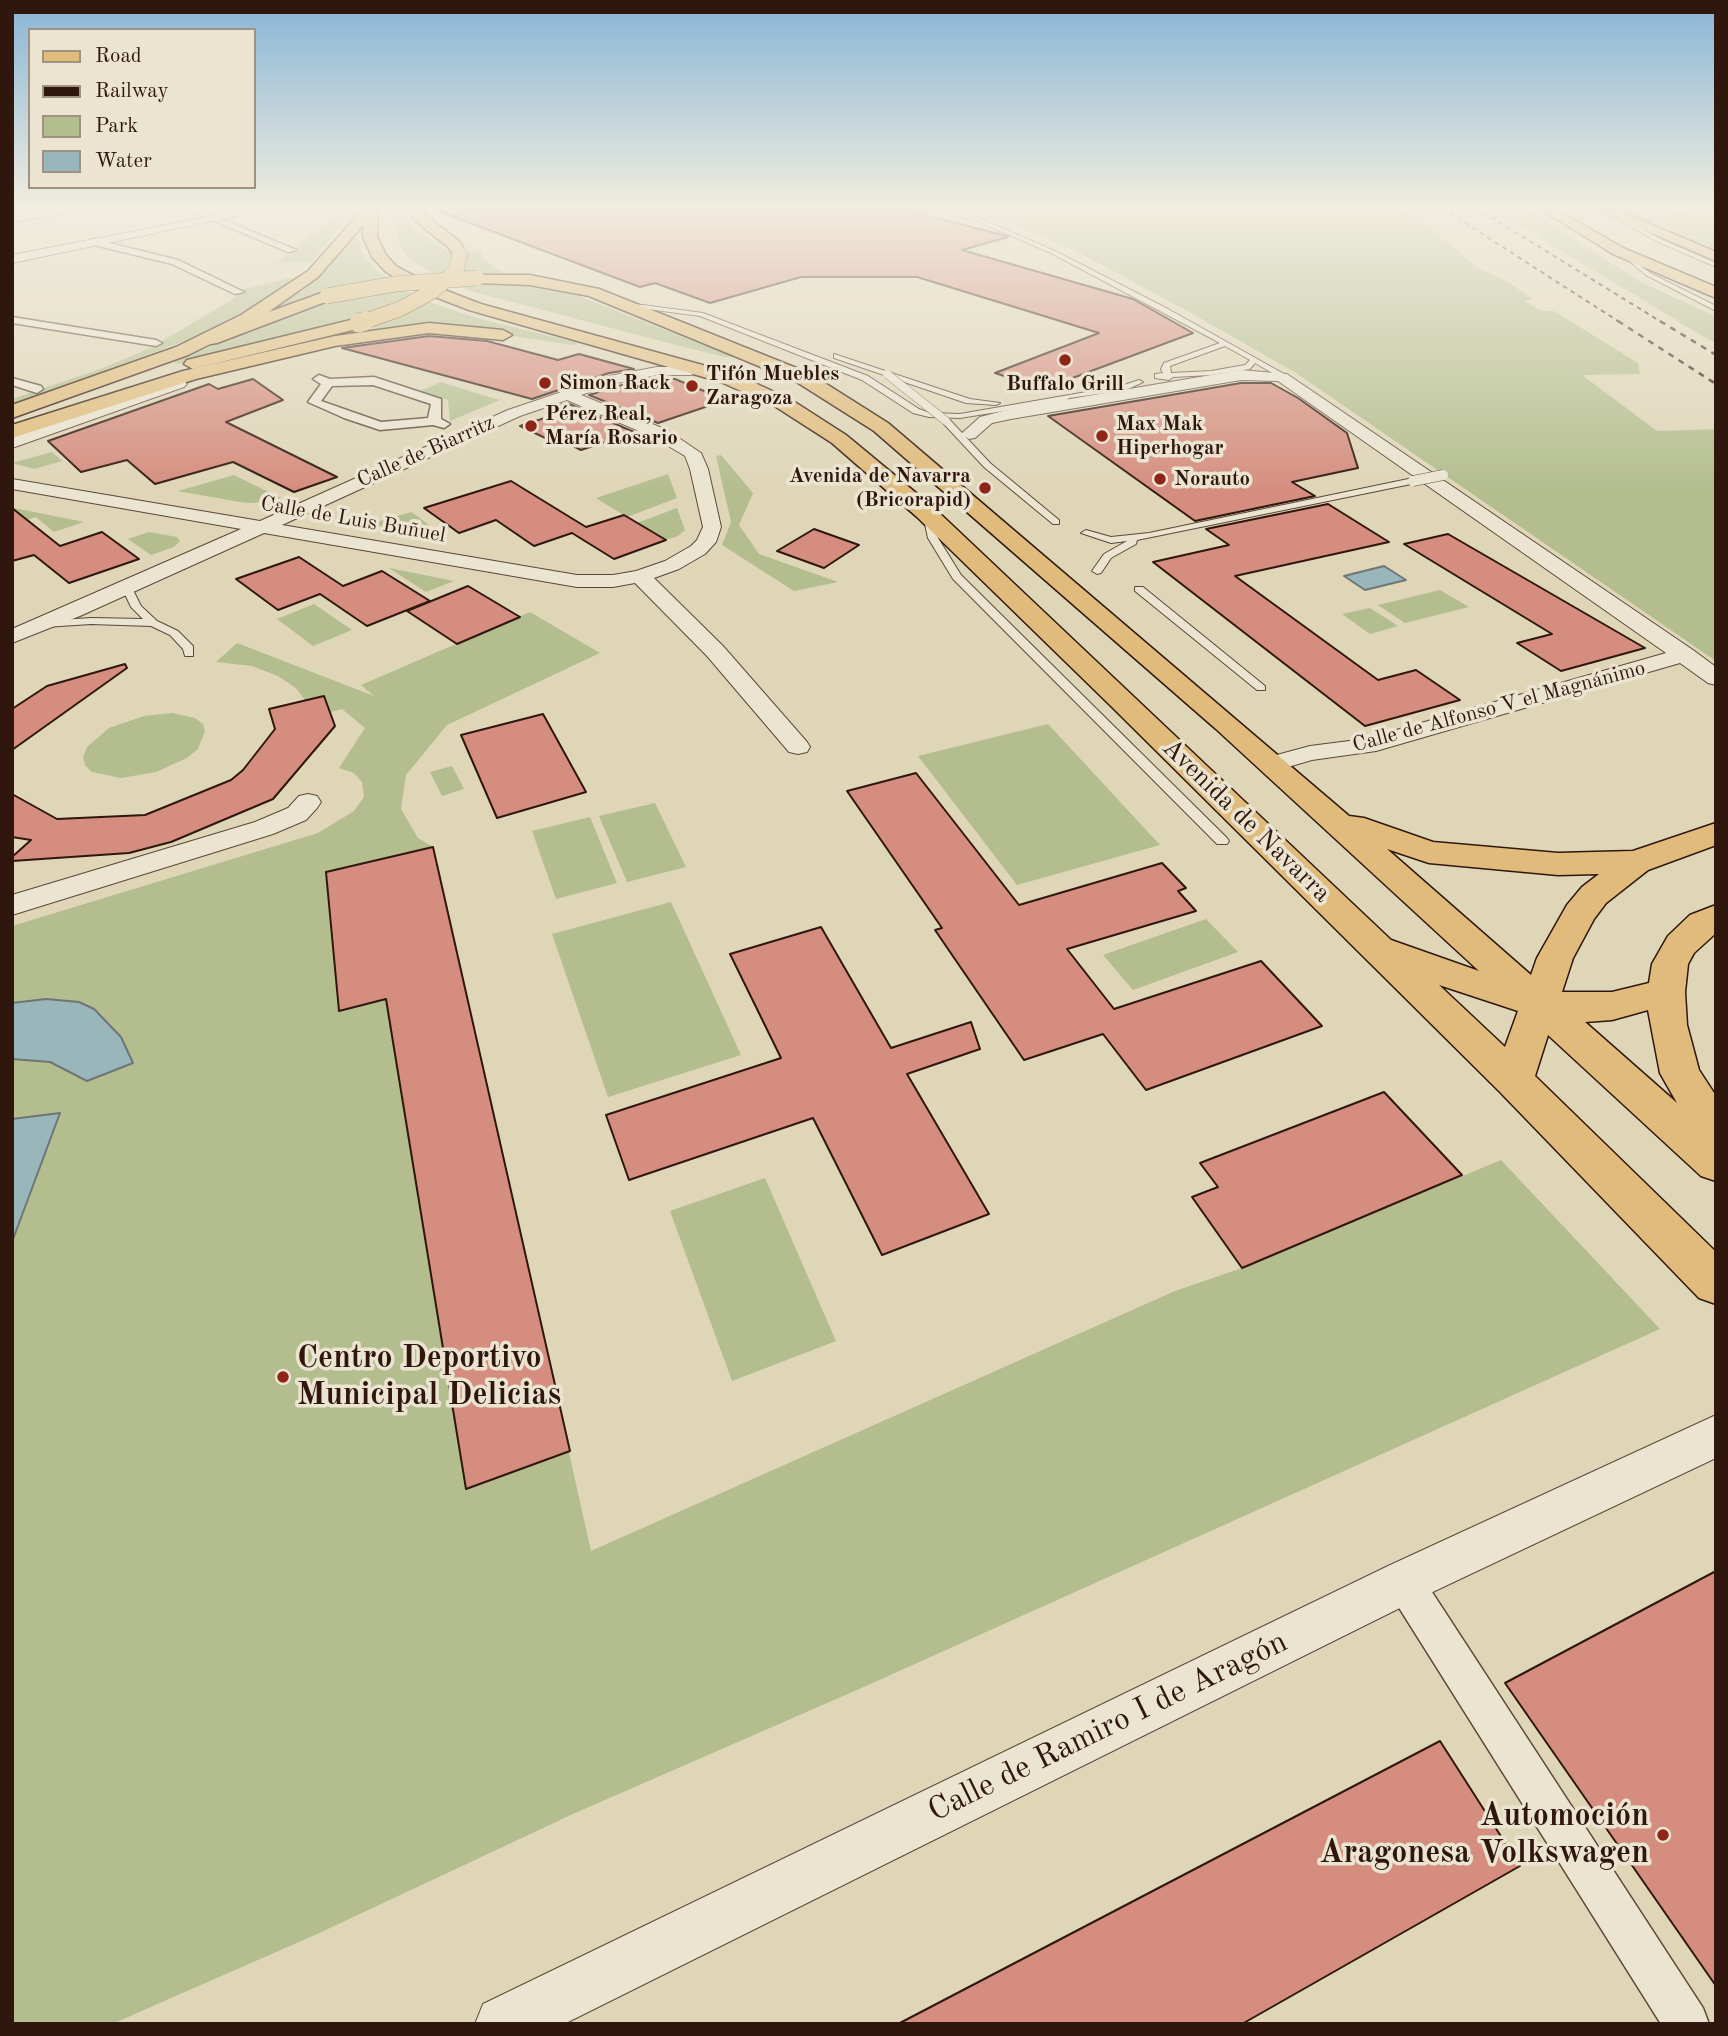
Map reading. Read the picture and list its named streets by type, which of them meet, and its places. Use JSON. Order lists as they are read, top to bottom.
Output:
{
  "streets": {
    "main road": ["Avenida de Navarra"],
    "street": [
      "Calle de Biarritz",
      "Calle de Luis Buñuel",
      "Calle de Alfonso V el Magnánimo",
      "Calle de Ramiro I de Aragón"
    ]
  },
  "crossings": [
    ["Calle de Biarritz", "Calle de Luis Buñuel"],
    ["Calle de Alfonso V el Magnánimo", "Avenida de Navarra"]
  ],
  "places": [
    "Buffalo Grill",
    "Simon Rack",
    "Tifón Muebles Zaragoza",
    "Pérez Real, María Rosario",
    "Max Mak Hiperhogar",
    "Norauto",
    "Avenida de Navarra (Bricorapid)",
    "Centro Deportivo Municipal Delicias",
    "Automoción Aragonesa Volkswagen"
  ],
  "legend": [
    "Road",
    "Railway",
    "Park",
    "Water"
  ]
}
